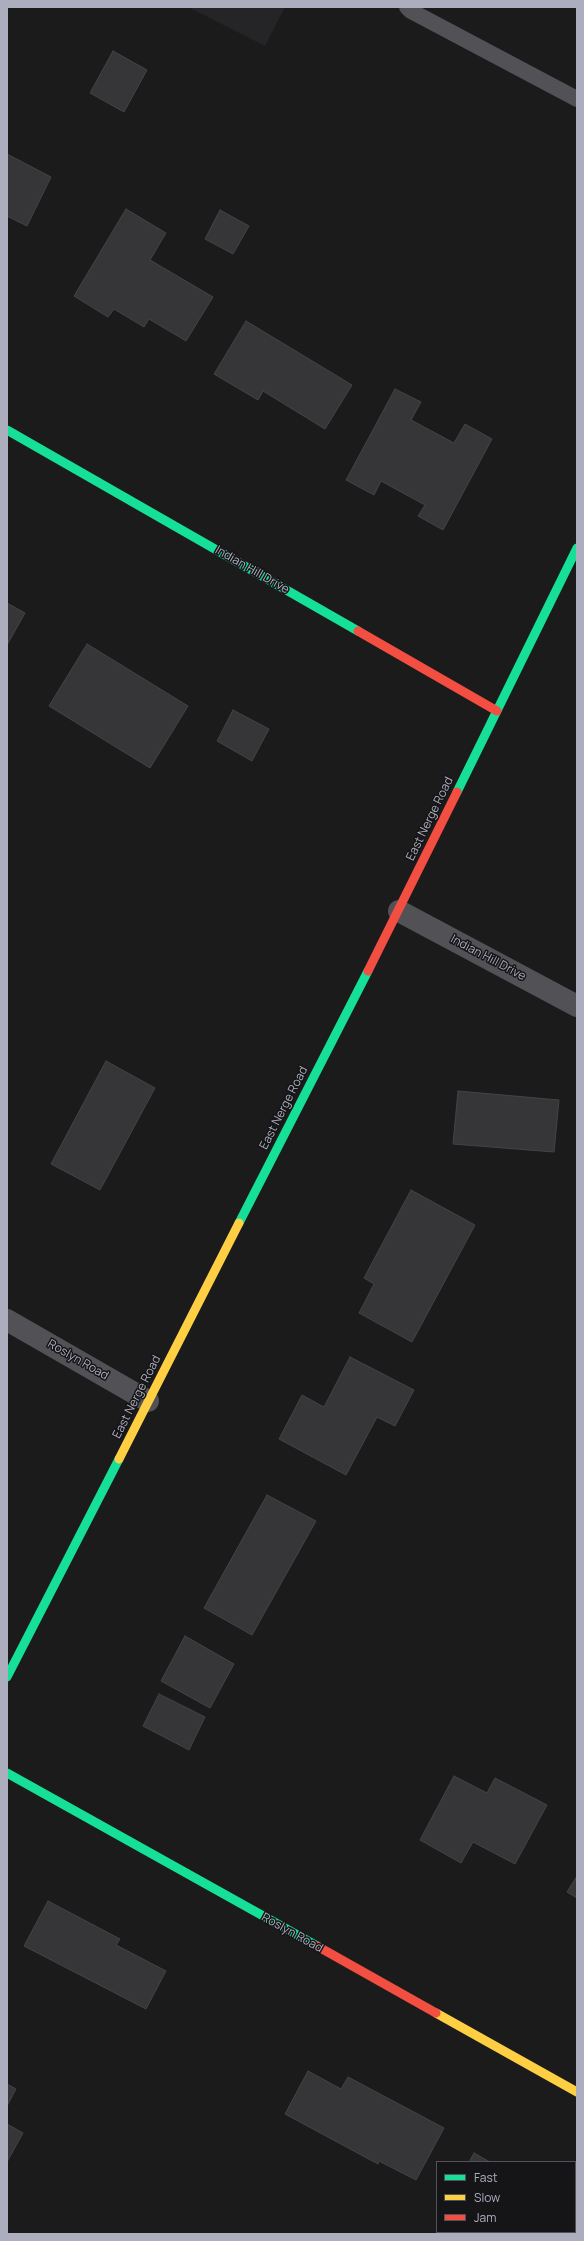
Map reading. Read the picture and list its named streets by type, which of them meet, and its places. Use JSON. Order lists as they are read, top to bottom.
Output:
{
  "streets": {
    "main road": ["Indian Hill Drive", "East Nerge Road", "Roslyn Road"]
  },
  "crossings": [
    ["Indian Hill Drive", "East Nerge Road"],
    ["East Nerge Road", "Roslyn Road"]
  ],
  "legend": ["Fast", "Slow", "Jam"]
}
